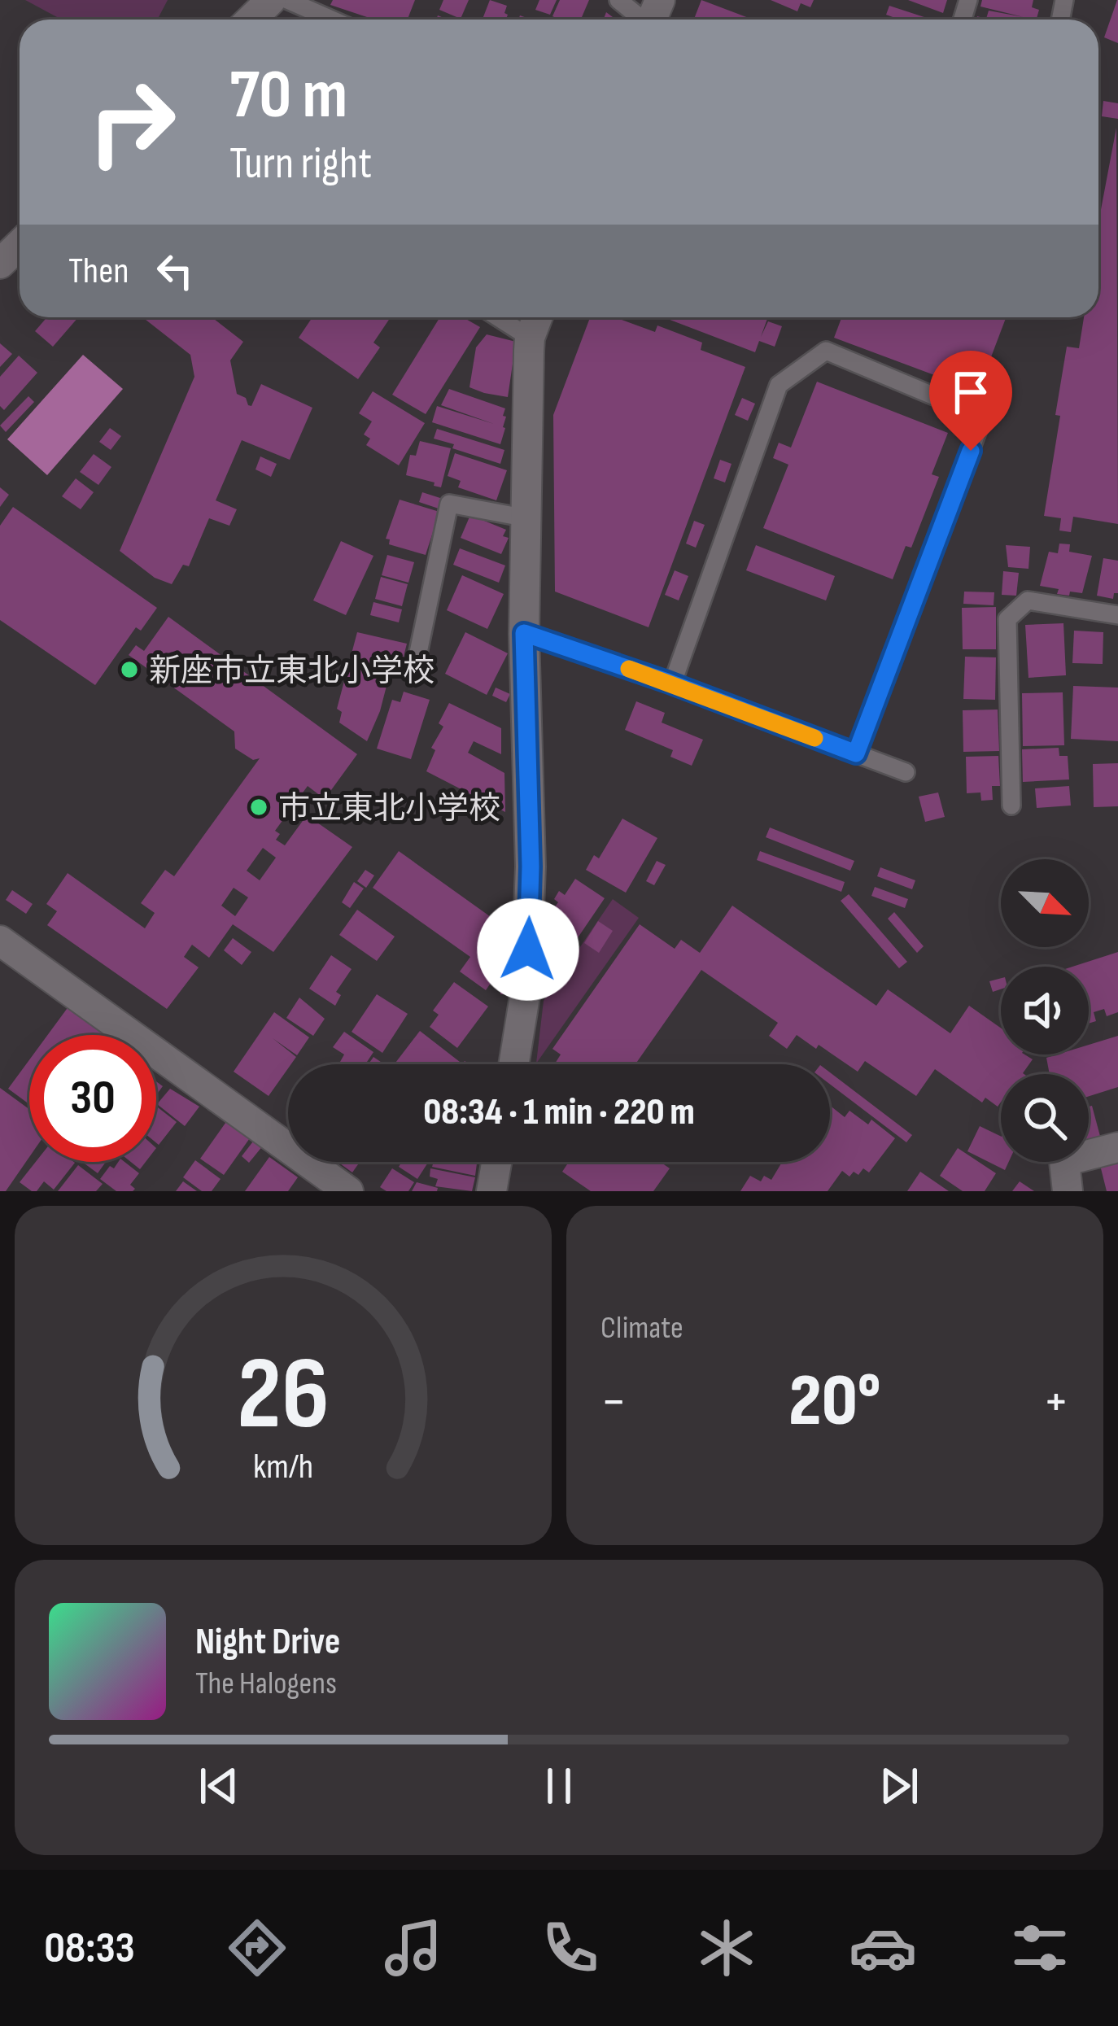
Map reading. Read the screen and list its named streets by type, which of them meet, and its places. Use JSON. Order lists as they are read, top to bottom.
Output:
{
  "places": ["新座市立東北小学校", "市立東北小学校"],
  "north": "bottom right",
  "page": {
    "turn": ["70 m", "Turn right"],
    "then": "Then",
    "limit": "30",
    "trip": "08:34 · 1 min · 220 m",
    "tile": "Climate",
    "heat": ["−", "20°", "+"],
    "song": ["Night Drive", "The Halogens"],
    "tabs": "08:33",
    "gauge": ["26", "km/h"]
  }
}
